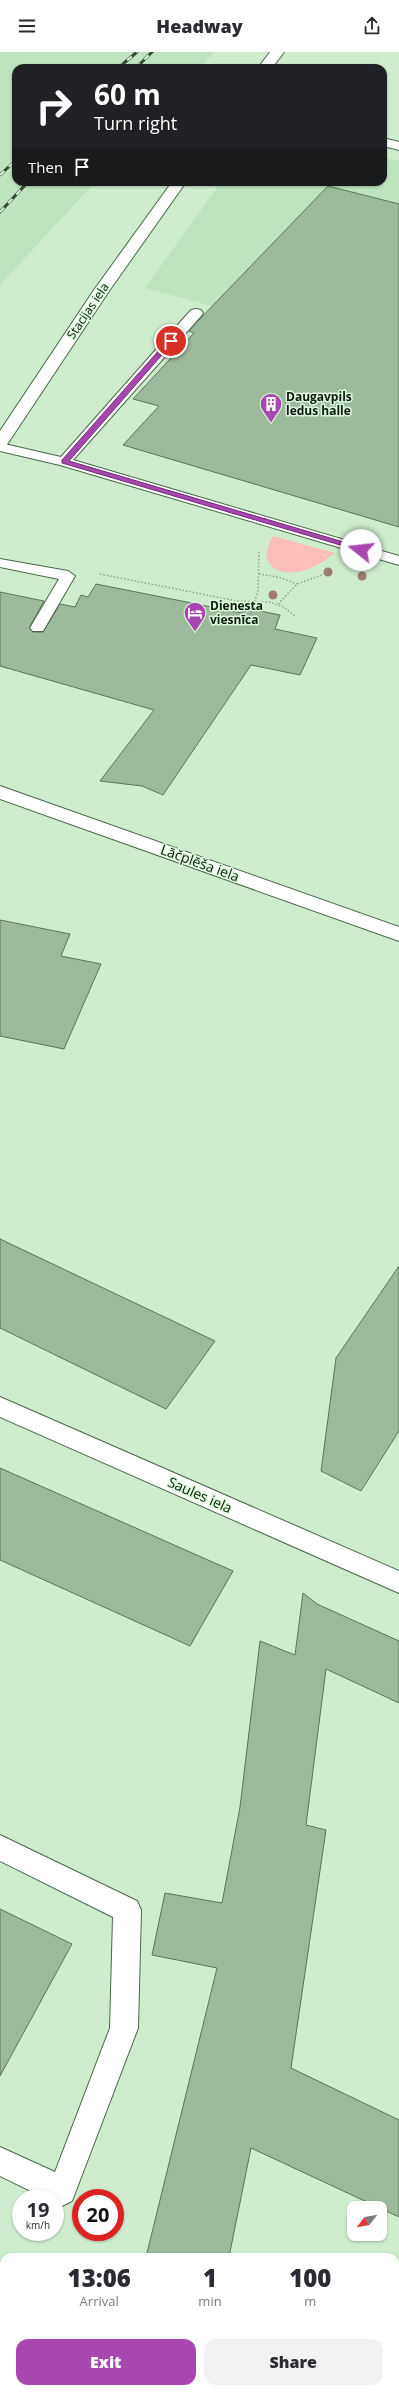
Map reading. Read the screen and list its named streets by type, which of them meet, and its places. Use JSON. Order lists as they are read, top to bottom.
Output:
{
  "streets": {
    "street": ["Stacijas iela", "Lāčplēša iela", "Saules iela"]
  },
  "places": {
    "building": ["Daugavpils ledus halle"],
    "hotel": ["Dienesta viesnīca"]
  },
  "north": "bottom left",
  "page": {
    "header": "Headway",
    "turn": ["60 m", "Turn right"],
    "then": "Then",
    "speed": "19 km/h",
    "limit": "20",
    "eta": [
      "13:06",
      "Arrival",
      "1",
      "min",
      "100",
      "m"
    ],
    "buttons": ["Exit", "Share"]
  }
}
